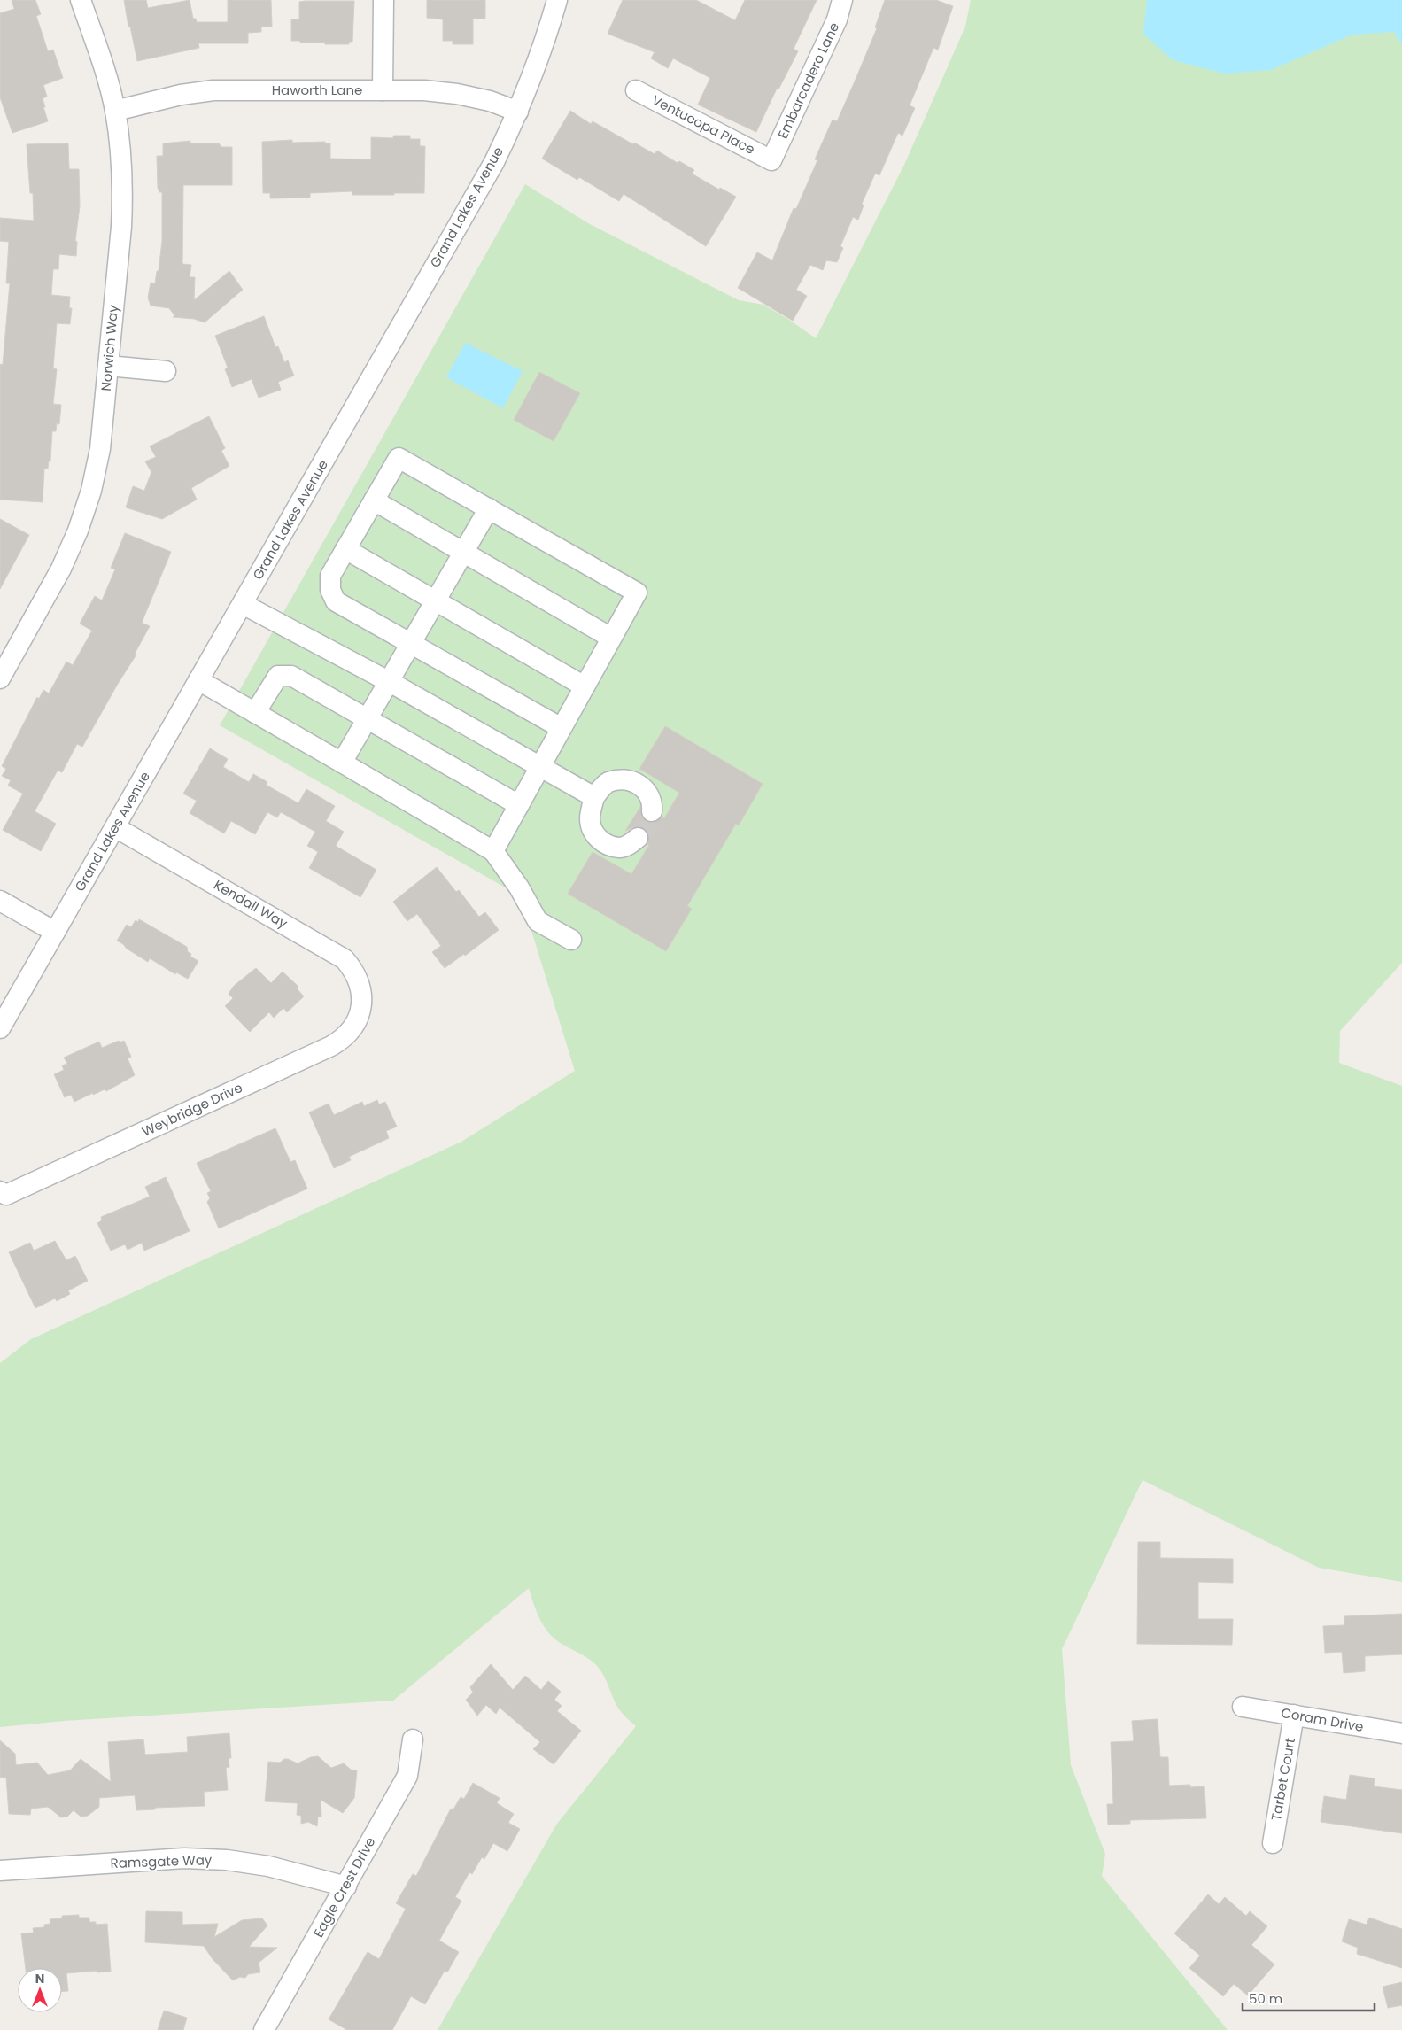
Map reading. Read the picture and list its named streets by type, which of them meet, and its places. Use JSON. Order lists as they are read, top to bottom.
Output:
{
  "streets": {
    "street": [
      "Embarcadero Lane",
      "Haworth Lane",
      "Ventucopa Place",
      "Grand Lakes Avenue",
      "Norwich Way",
      "Kendall Way",
      "Weybridge Drive",
      "Coram Drive",
      "Tarbet Court",
      "Ramsgate Way",
      "Eagle Crest Drive"
    ]
  },
  "crossings": [
    ["Embarcadero Lane", "Ventucopa Place"],
    ["Haworth Lane", "Grand Lakes Avenue"],
    ["Haworth Lane", "Norwich Way"],
    ["Grand Lakes Avenue", "Kendall Way"],
    ["Kendall Way", "Weybridge Drive"],
    ["Coram Drive", "Tarbet Court"],
    ["Ramsgate Way", "Eagle Crest Drive"]
  ],
  "scale_bar": "50 m",
  "north": "top"
}
